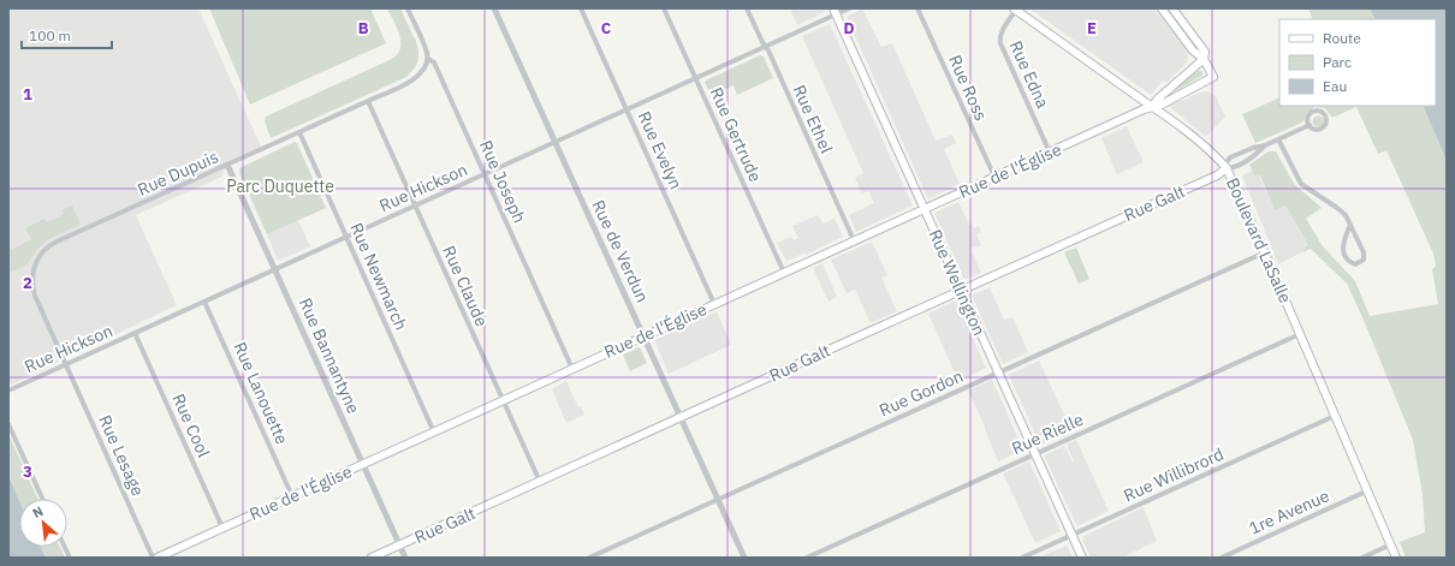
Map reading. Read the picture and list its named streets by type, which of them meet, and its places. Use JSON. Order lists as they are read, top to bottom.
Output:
{
  "streets": {
    "main road": [
      "Rue de l'Église",
      "Rue Galt",
      "Boulevard LaSalle",
      "Rue Wellington"
    ],
    "street": [
      "Rue Edna",
      "Rue Ross",
      "Rue Ethel",
      "Rue Gertrude",
      "Rue Evelyn",
      "Rue Dupuis",
      "Rue Joseph",
      "Rue Hickson",
      "Rue de Verdun",
      "Rue Newmarch",
      "Rue Claude",
      "Rue Bannantyne",
      "Rue Lanouette",
      "Rue Gordon",
      "Rue Cool",
      "Rue Rielle",
      "Rue Lesage",
      "Rue Willibrord",
      "1re Avenue"
    ]
  },
  "crossings": [
    ["Rue Edna", "Rue de l'Église"],
    ["Rue Edna", "Boulevard LaSalle"],
    ["Rue Ross", "Rue de l'Église"],
    ["Rue Ethel", "Rue de l'Église"],
    ["Rue Ethel", "Rue Hickson"],
    ["Rue Gertrude", "Rue de l'Église"],
    ["Rue Gertrude", "Rue Hickson"],
    ["Rue Evelyn", "Rue de l'Église"],
    ["Rue Evelyn", "Rue Hickson"],
    ["Rue de l'Église", "Rue Joseph"],
    ["Rue de l'Église", "Boulevard LaSalle"],
    ["Rue de l'Église", "Rue de Verdun"],
    ["Rue de l'Église", "Rue Newmarch"],
    ["Rue de l'Église", "Rue Wellington"],
    ["Rue de l'Église", "Rue Claude"],
    ["Rue de l'Église", "Rue Bannantyne"],
    ["Rue de l'Église", "Rue Lanouette"],
    ["Rue de l'Église", "Rue Cool"],
    ["Rue Dupuis", "Rue Joseph"],
    ["Rue Dupuis", "Rue Hickson"],
    ["Rue Dupuis", "Rue Newmarch"],
    ["Rue Dupuis", "Rue Claude"],
    ["Rue Dupuis", "Rue Bannantyne"],
    ["Rue Dupuis", "Rue Lesage"],
    ["Rue Joseph", "Rue Hickson"],
    ["Rue Hickson", "Rue de Verdun"],
    ["Rue Hickson", "Rue Newmarch"],
    ["Rue Hickson", "Rue Wellington"],
    ["Rue Hickson", "Rue Claude"],
    ["Rue Hickson", "Rue Bannantyne"],
    ["Rue Hickson", "Rue Lanouette"],
    ["Rue Hickson", "Rue Cool"],
    ["Rue Hickson", "Rue Lesage"],
    ["Rue Galt", "Boulevard LaSalle"],
    ["Rue Galt", "Rue de Verdun"],
    ["Rue Galt", "Rue Wellington"],
    ["Rue Galt", "Rue Claude"],
    ["Rue Galt", "Rue Bannantyne"],
    ["Boulevard LaSalle", "Rue Gordon"],
    ["Boulevard LaSalle", "Rue Rielle"],
    ["Boulevard LaSalle", "Rue Willibrord"],
    ["Boulevard LaSalle", "1re Avenue"],
    ["Rue de Verdun", "Rue Gordon"],
    ["Rue Wellington", "Rue Gordon"],
    ["Rue Wellington", "Rue Rielle"],
    ["Rue Wellington", "Rue Willibrord"]
  ],
  "parks": ["Parc Duquette"],
  "legend": ["Route", "Parc", "Eau"],
  "scale_bar": "100 m",
  "north": "top left",
  "grid": {
    "columns": [
      "B",
      "C",
      "D",
      "E"
    ],
    "rows": ["1", "2", "3"]
  }
}
